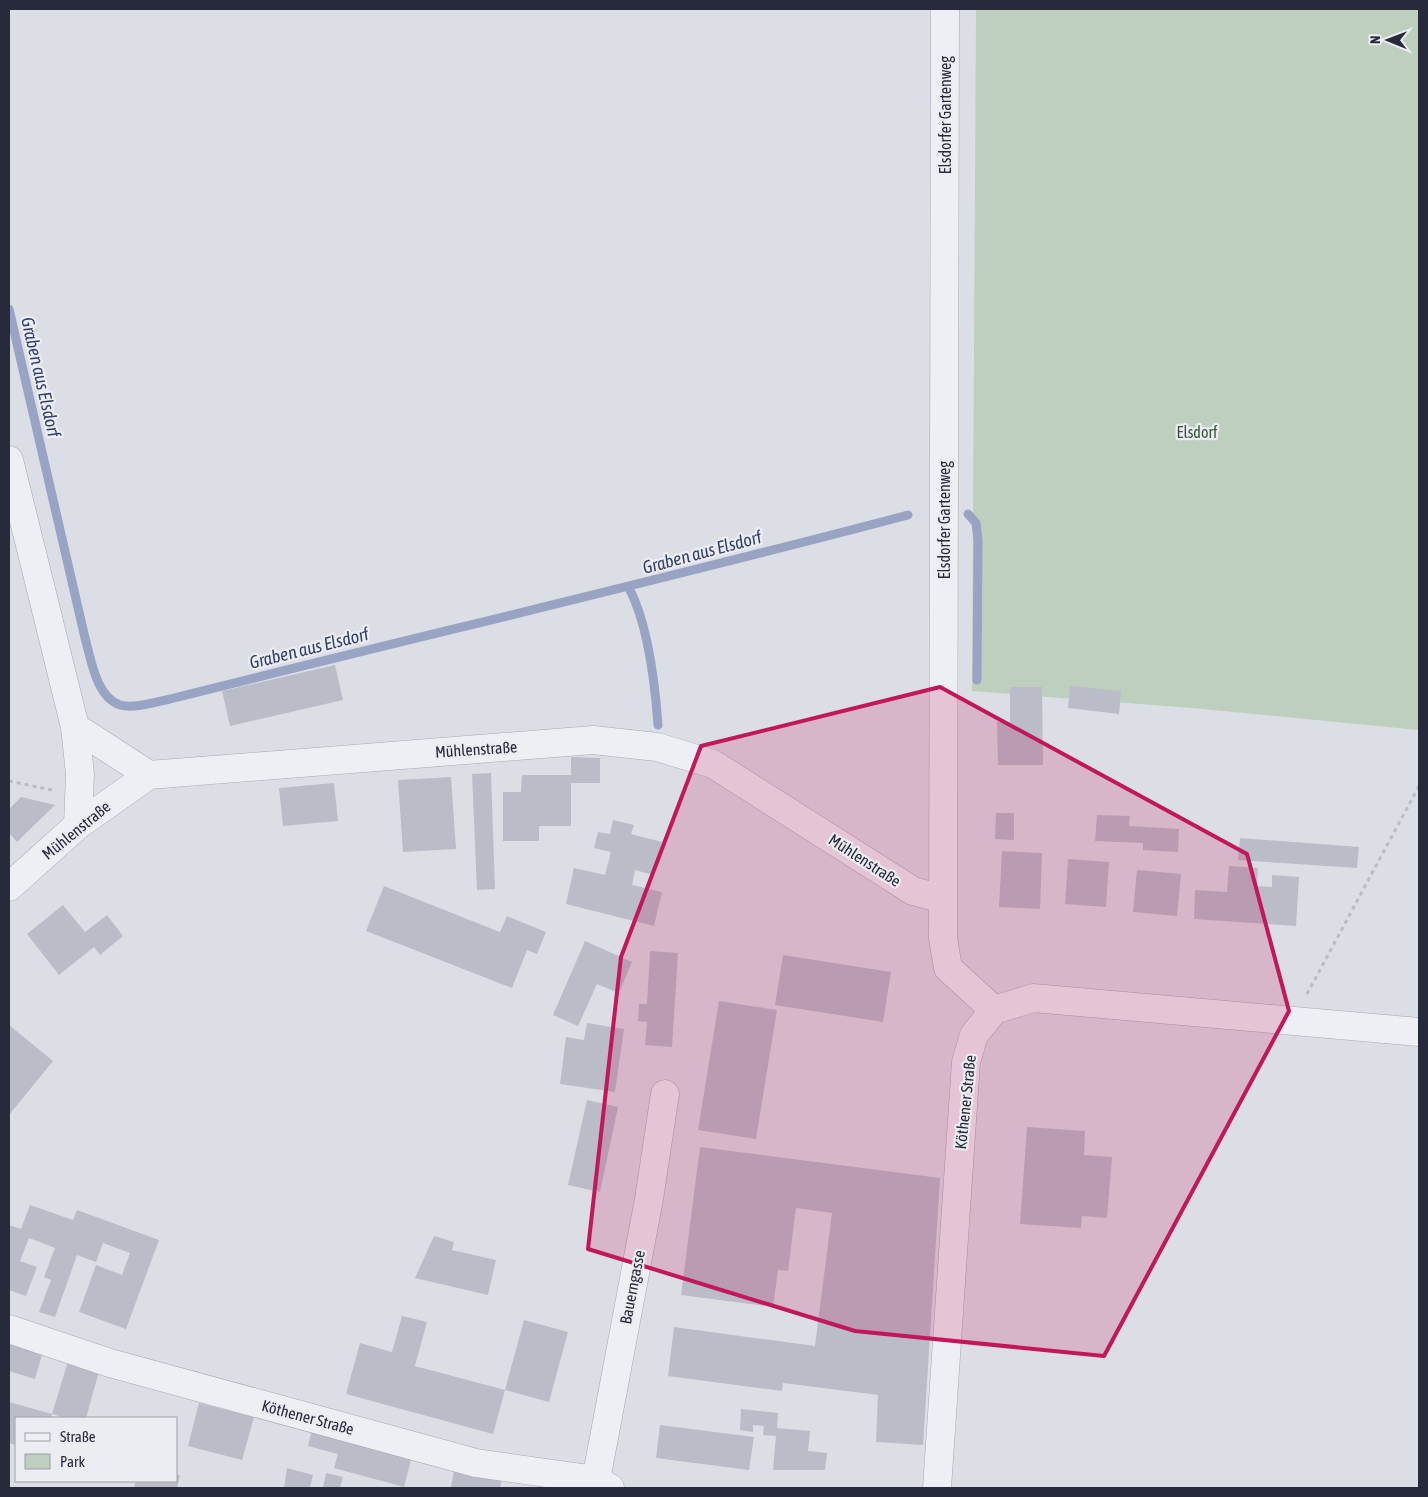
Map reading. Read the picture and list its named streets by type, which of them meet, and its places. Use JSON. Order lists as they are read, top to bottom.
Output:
{
  "streets": {
    "street": [
      "Elsdorfer Gartenweg",
      "Mühlenstraße",
      "Köthener Straße",
      "Bauerngasse"
    ]
  },
  "crossings": [
    ["Elsdorfer Gartenweg", "Mühlenstraße"],
    ["Elsdorfer Gartenweg", "Köthener Straße"],
    ["Köthener Straße", "Bauerngasse"]
  ],
  "water": ["Graben aus Elsdorf"],
  "parks": ["Elsdorf"],
  "legend": ["Straße", "Park"],
  "north": "left"
}
